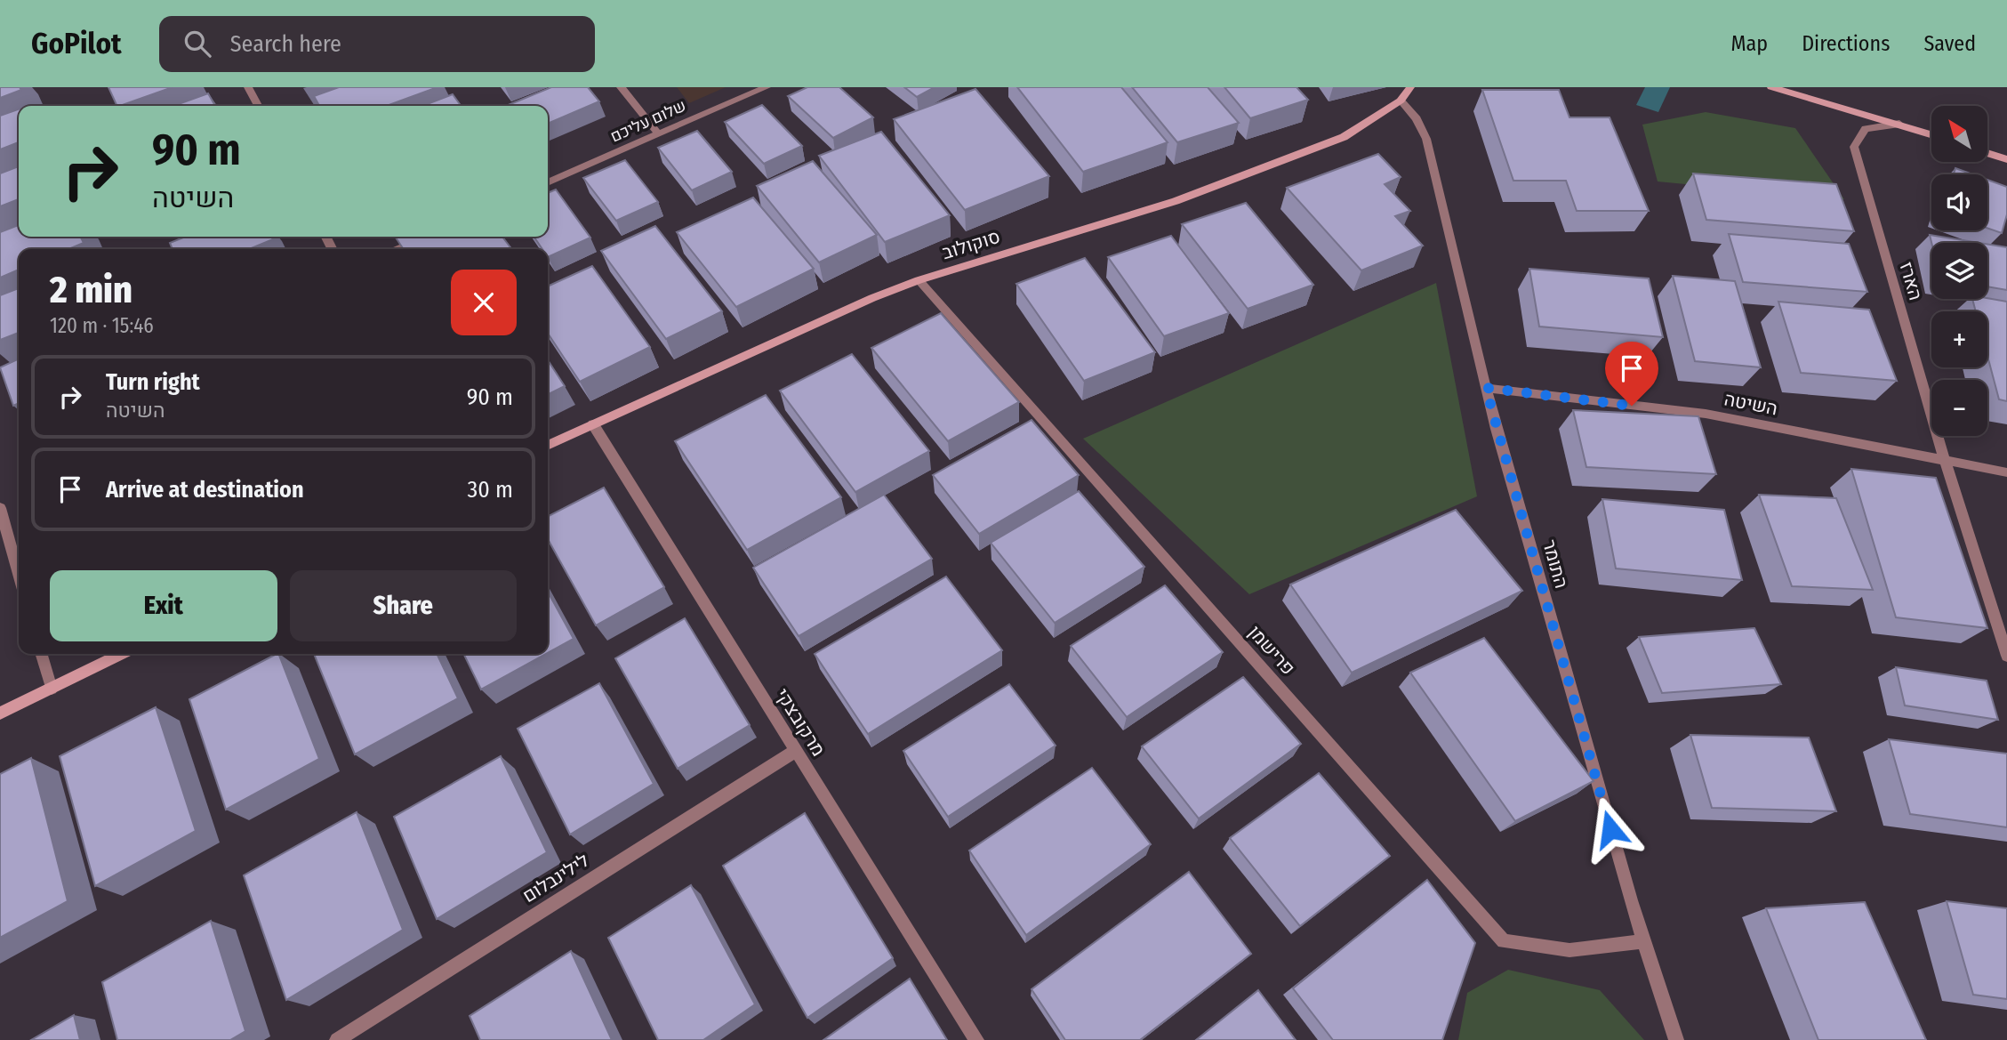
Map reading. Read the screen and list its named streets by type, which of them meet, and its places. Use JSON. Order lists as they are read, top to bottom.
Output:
{
  "streets": {
    "street": [
      "שלום עליכם",
      "סוקולוב",
      "הארז",
      "השיטה",
      "התומר",
      "פרישמן",
      "מרקובצקי",
      "לילינבלום"
    ]
  },
  "crossings": [
    ["סוקולוב", "התומר"],
    ["סוקולוב", "פרישמן"],
    ["סוקולוב", "מרקובצקי"],
    ["הארז", "השיטה"],
    ["השיטה", "התומר"],
    ["התומר", "פרישמן"],
    ["מרקובצקי", "לילינבלום"]
  ],
  "north": "top left",
  "page": {
    "header": "GoPilot",
    "search": "Search here",
    "nav": ["Map", "Directions", "Saved"],
    "map_buttons": ["+", "−"],
    "turn": ["90 m", "השיטה"],
    "heading": ["2 min", "120 m · 15:46"],
    "list": [
      {
        "name": "Turn right",
        "note": "השיטה",
        "value": "90 m"
      },
      {
        "name": "Arrive at destination",
        "value": "30 m"
      }
    ],
    "buttons": ["Exit", "Share"]
  }
}
